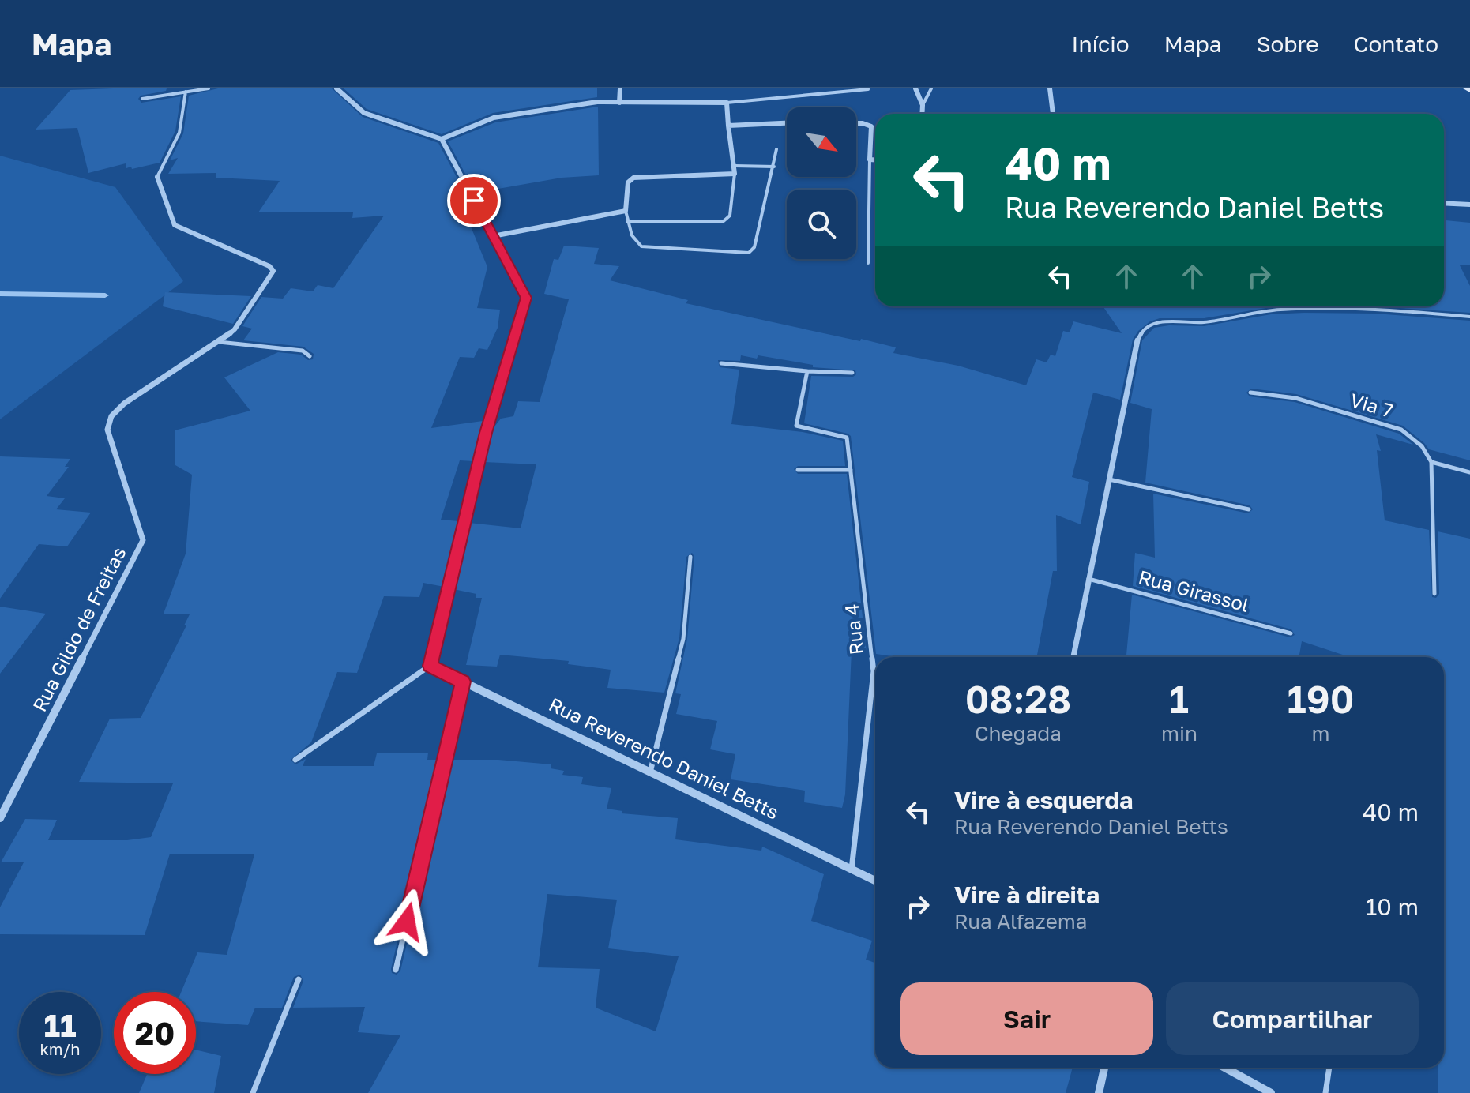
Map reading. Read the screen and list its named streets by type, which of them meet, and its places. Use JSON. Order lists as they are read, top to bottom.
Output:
{
  "streets": {
    "street": ["Rua Gildo de Freitas", "Rua Reverendo Daniel Betts"],
    "lane": ["Via 7", "Rua Girassol", "Rua 4"]
  },
  "crossings": [
    ["Rua 4", "Rua Reverendo Daniel Betts"]
  ],
  "north": "bottom right",
  "page": {
    "header": "Mapa",
    "nav": [
      "Início",
      "Mapa",
      "Sobre",
      "Contato"
    ],
    "turn": ["40 m", "Rua Reverendo Daniel Betts"],
    "eta": [
      "08:28",
      "Chegada",
      "1",
      "min",
      "190",
      "m"
    ],
    "list": [
      {
        "name": "Vire à esquerda",
        "note": "Rua Reverendo Daniel Betts",
        "value": "40 m"
      },
      {
        "name": "Vire à direita",
        "note": "Rua Alfazema",
        "value": "10 m"
      }
    ],
    "buttons": ["Sair", "Compartilhar"],
    "speed": "11 km/h",
    "limit": "20"
  }
}
